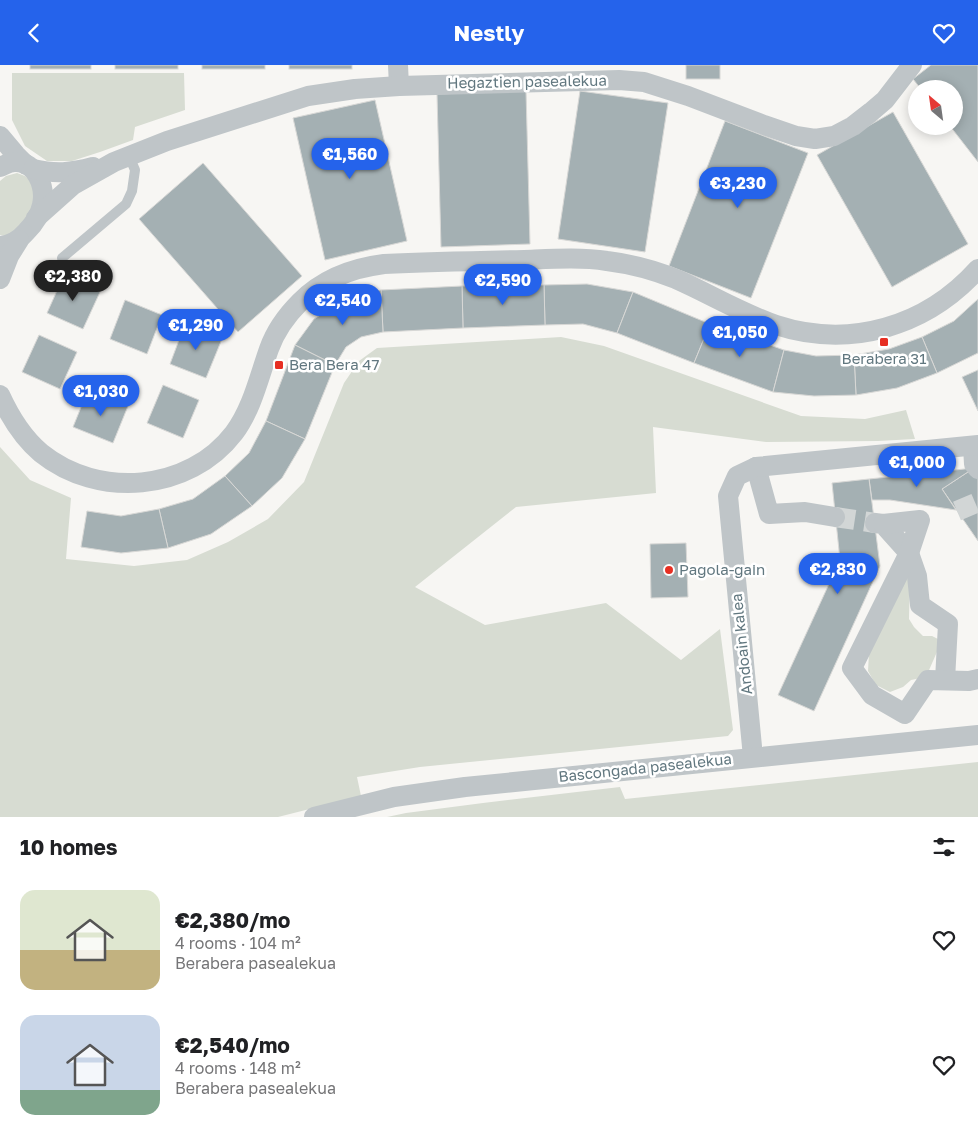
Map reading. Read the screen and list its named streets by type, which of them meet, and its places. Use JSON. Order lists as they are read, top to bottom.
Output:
{
  "streets": {
    "street": ["Hegaztien pasealekua", "Andoain kalea", "Bascongada pasealekua"]
  },
  "crossings": [
    ["Andoain kalea", "Bascongada pasealekua"]
  ],
  "places": {
    "transit": ["Berabera 31", "Bera Bera 47"],
    "other": ["Pagola-gain"]
  },
  "north": "top left",
  "page": {
    "header": "Nestly",
    "price": [
      "€1,560",
      "€3,230",
      "€2,380",
      "€2,590",
      "€2,540",
      "€1,290",
      "€1,050",
      "€1,030",
      "€1,000",
      "€2,830"
    ],
    "heading": "10 homes",
    "list": [
      {
        "name": "€2,380/mo",
        "note": "4 rooms · 104 m² · Berabera pasealekua"
      },
      {
        "name": "€2,540/mo",
        "note": "4 rooms · 148 m² · Berabera pasealekua"
      }
    ]
  }
}
